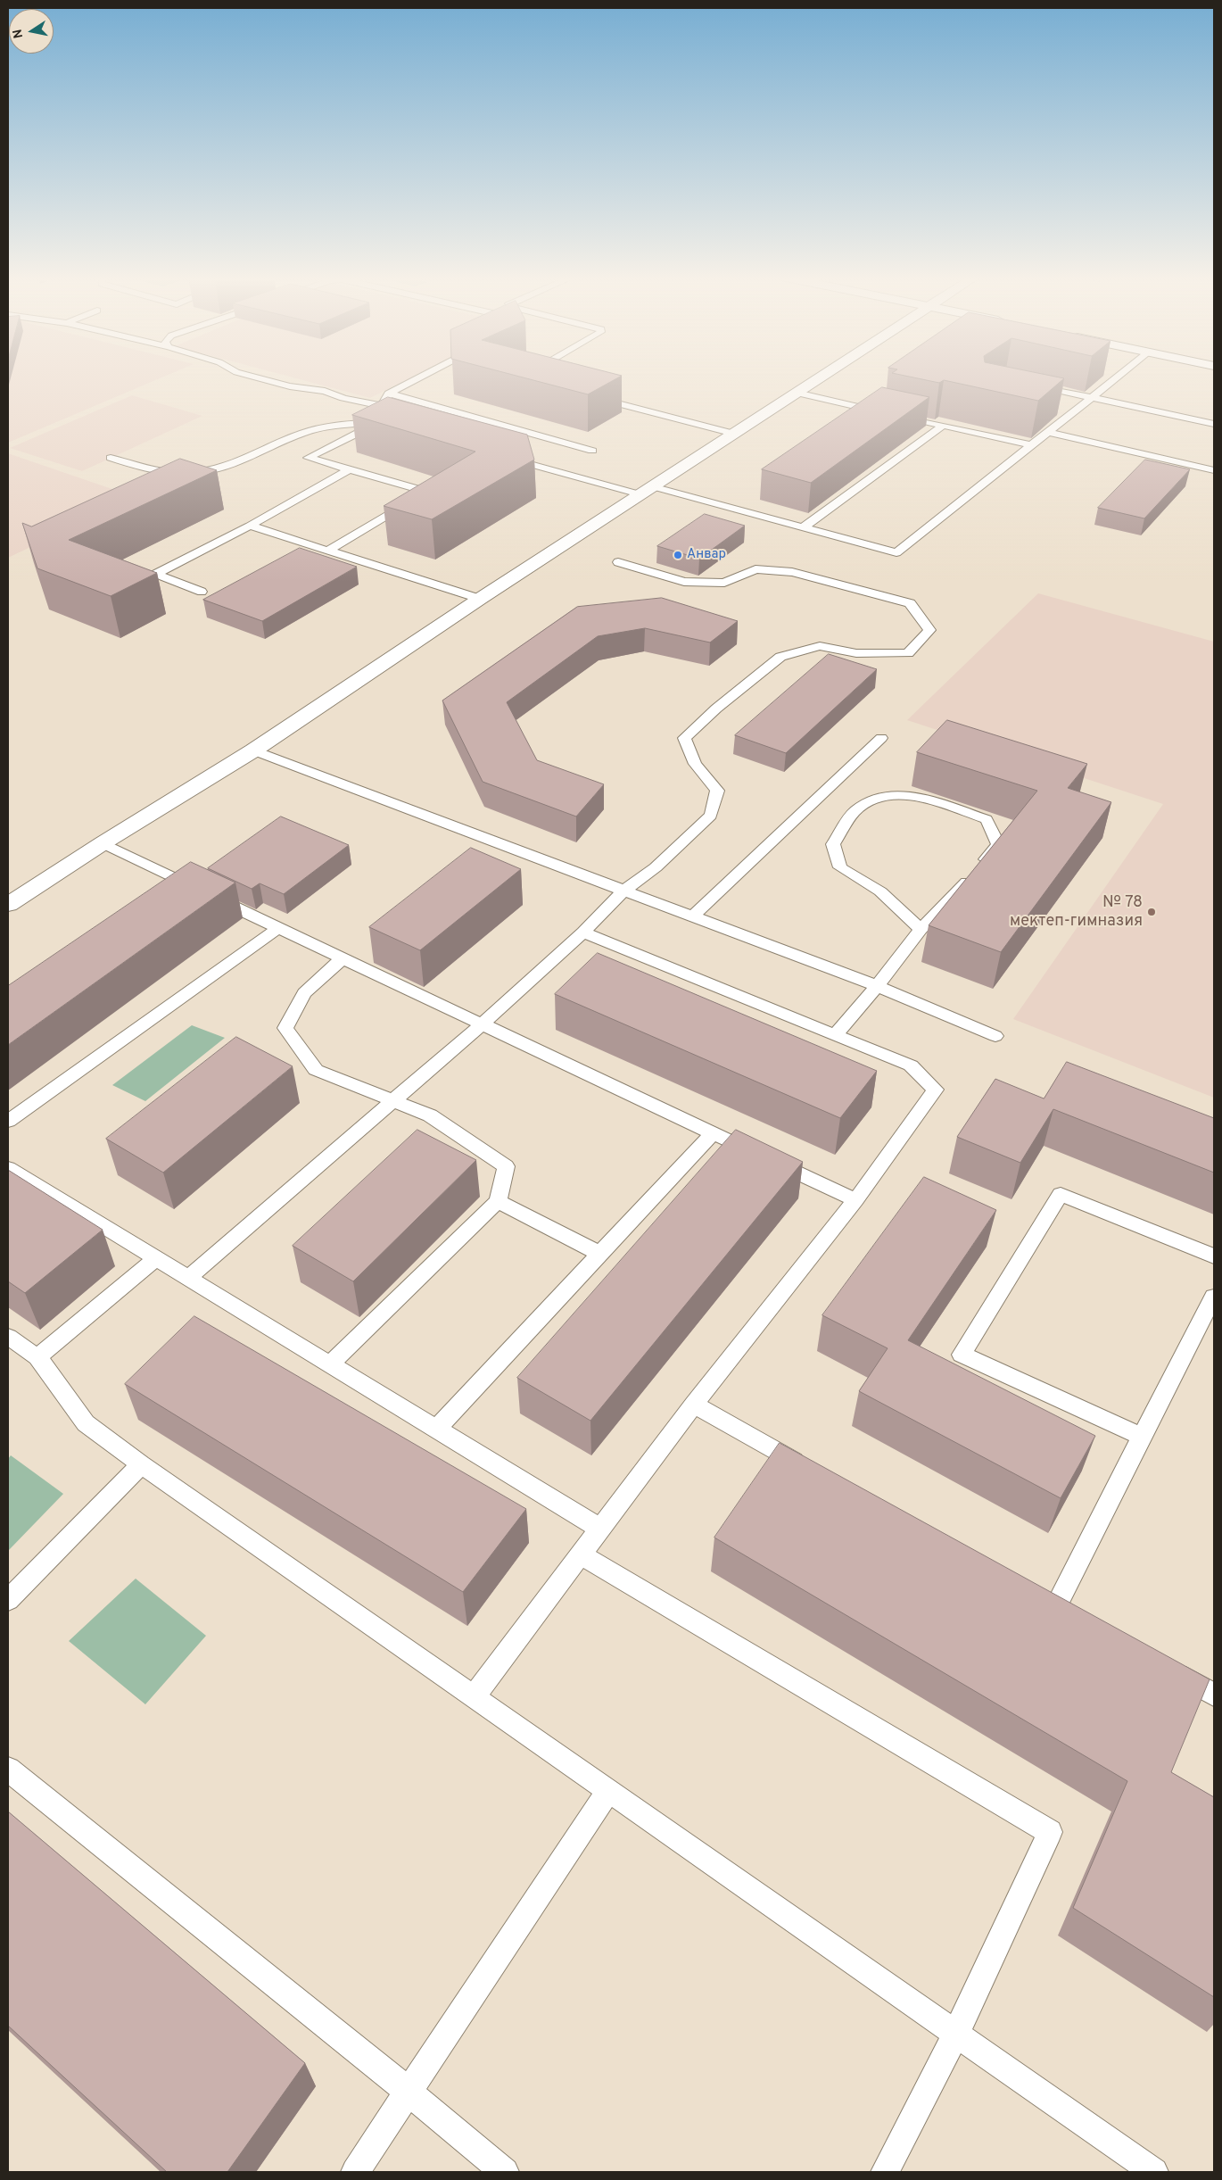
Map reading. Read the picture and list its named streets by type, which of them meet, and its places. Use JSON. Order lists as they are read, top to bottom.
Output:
{
  "places": ["Анвар", "№ 78 мектеп-гимназия"],
  "north": "left"
}
